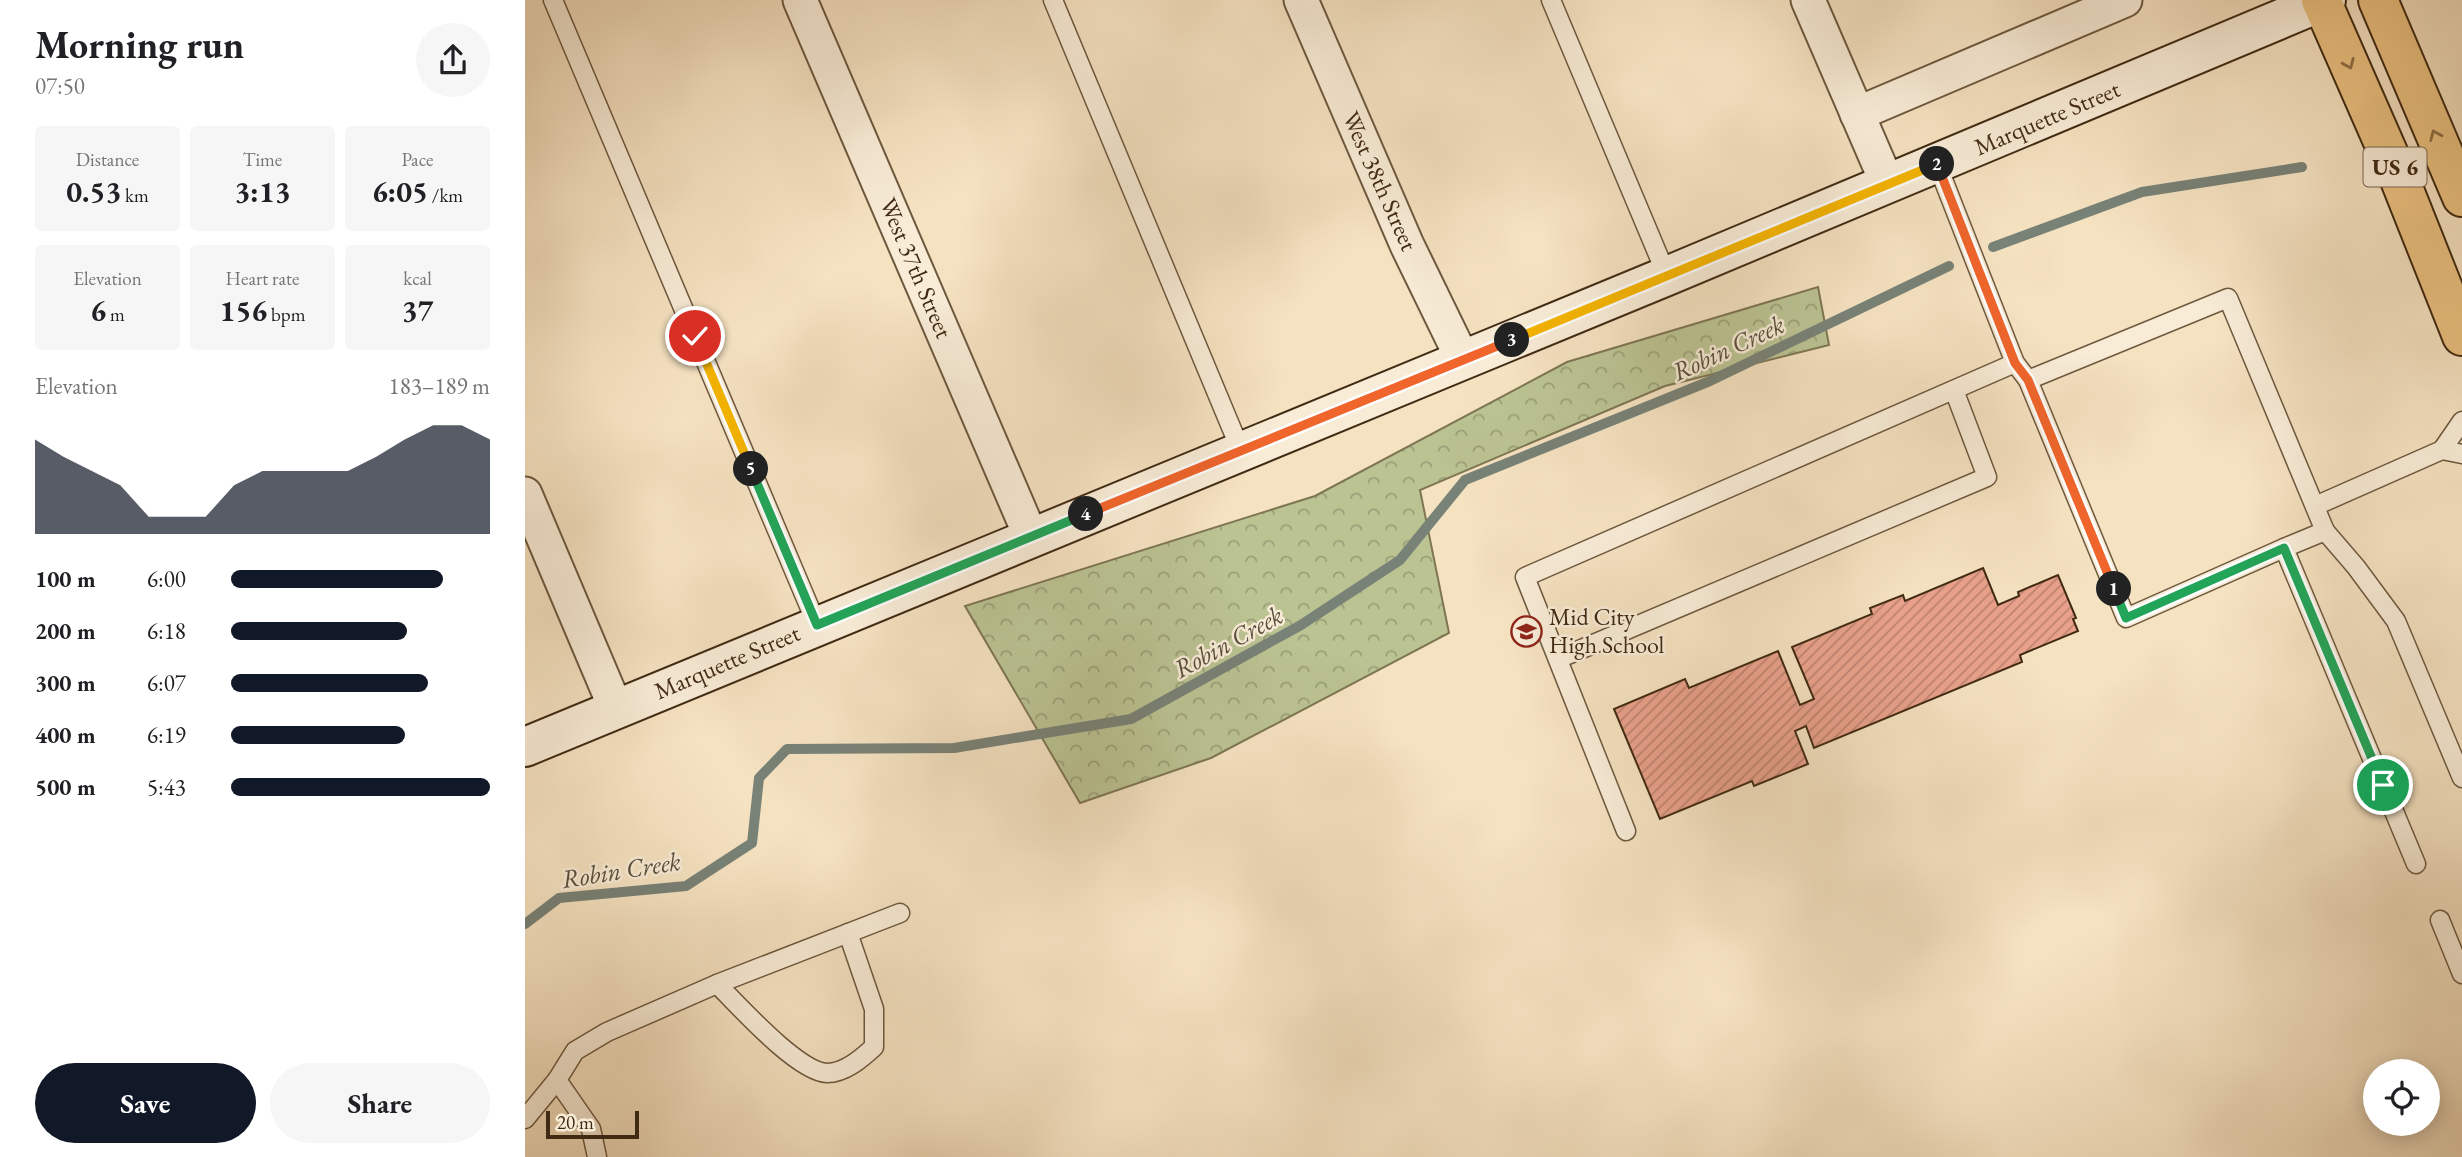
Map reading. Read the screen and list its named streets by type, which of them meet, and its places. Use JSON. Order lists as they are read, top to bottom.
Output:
{
  "streets": {
    "main road": ["Marquette Street", "US 6"],
    "street": ["West 38th Street", "West 37th Street"]
  },
  "crossings": [
    ["Marquette Street", "US 6"],
    ["Marquette Street", "West 38th Street"],
    ["Marquette Street", "West 37th Street"]
  ],
  "water": ["Robin Creek"],
  "places": {
    "school or university": ["Mid City High School"]
  },
  "scale_bar": "20 m",
  "page": {
    "heading": ["Morning run", "07:50"],
    "stats": [
      ["Distance", "0.53 km"],
      ["Time", "3:13"],
      ["Pace", "6:05 /km"],
      ["Elevation", "6 m"],
      ["Heart rate", "156 bpm"],
      ["kcal", "37"]
    ],
    "pins": [
      "2",
      "3",
      "5",
      "4",
      "1"
    ],
    "chart": ["Elevation", "183–189 m"],
    "list": [
      {
        "name": "100 m",
        "note": "6:00"
      },
      {
        "name": "200 m",
        "note": "6:18"
      },
      {
        "name": "300 m",
        "note": "6:07"
      },
      {
        "name": "400 m",
        "note": "6:19"
      },
      {
        "name": "500 m",
        "note": "5:43"
      }
    ],
    "buttons": ["Save", "Share"],
    "scale": "20 m"
  }
}
